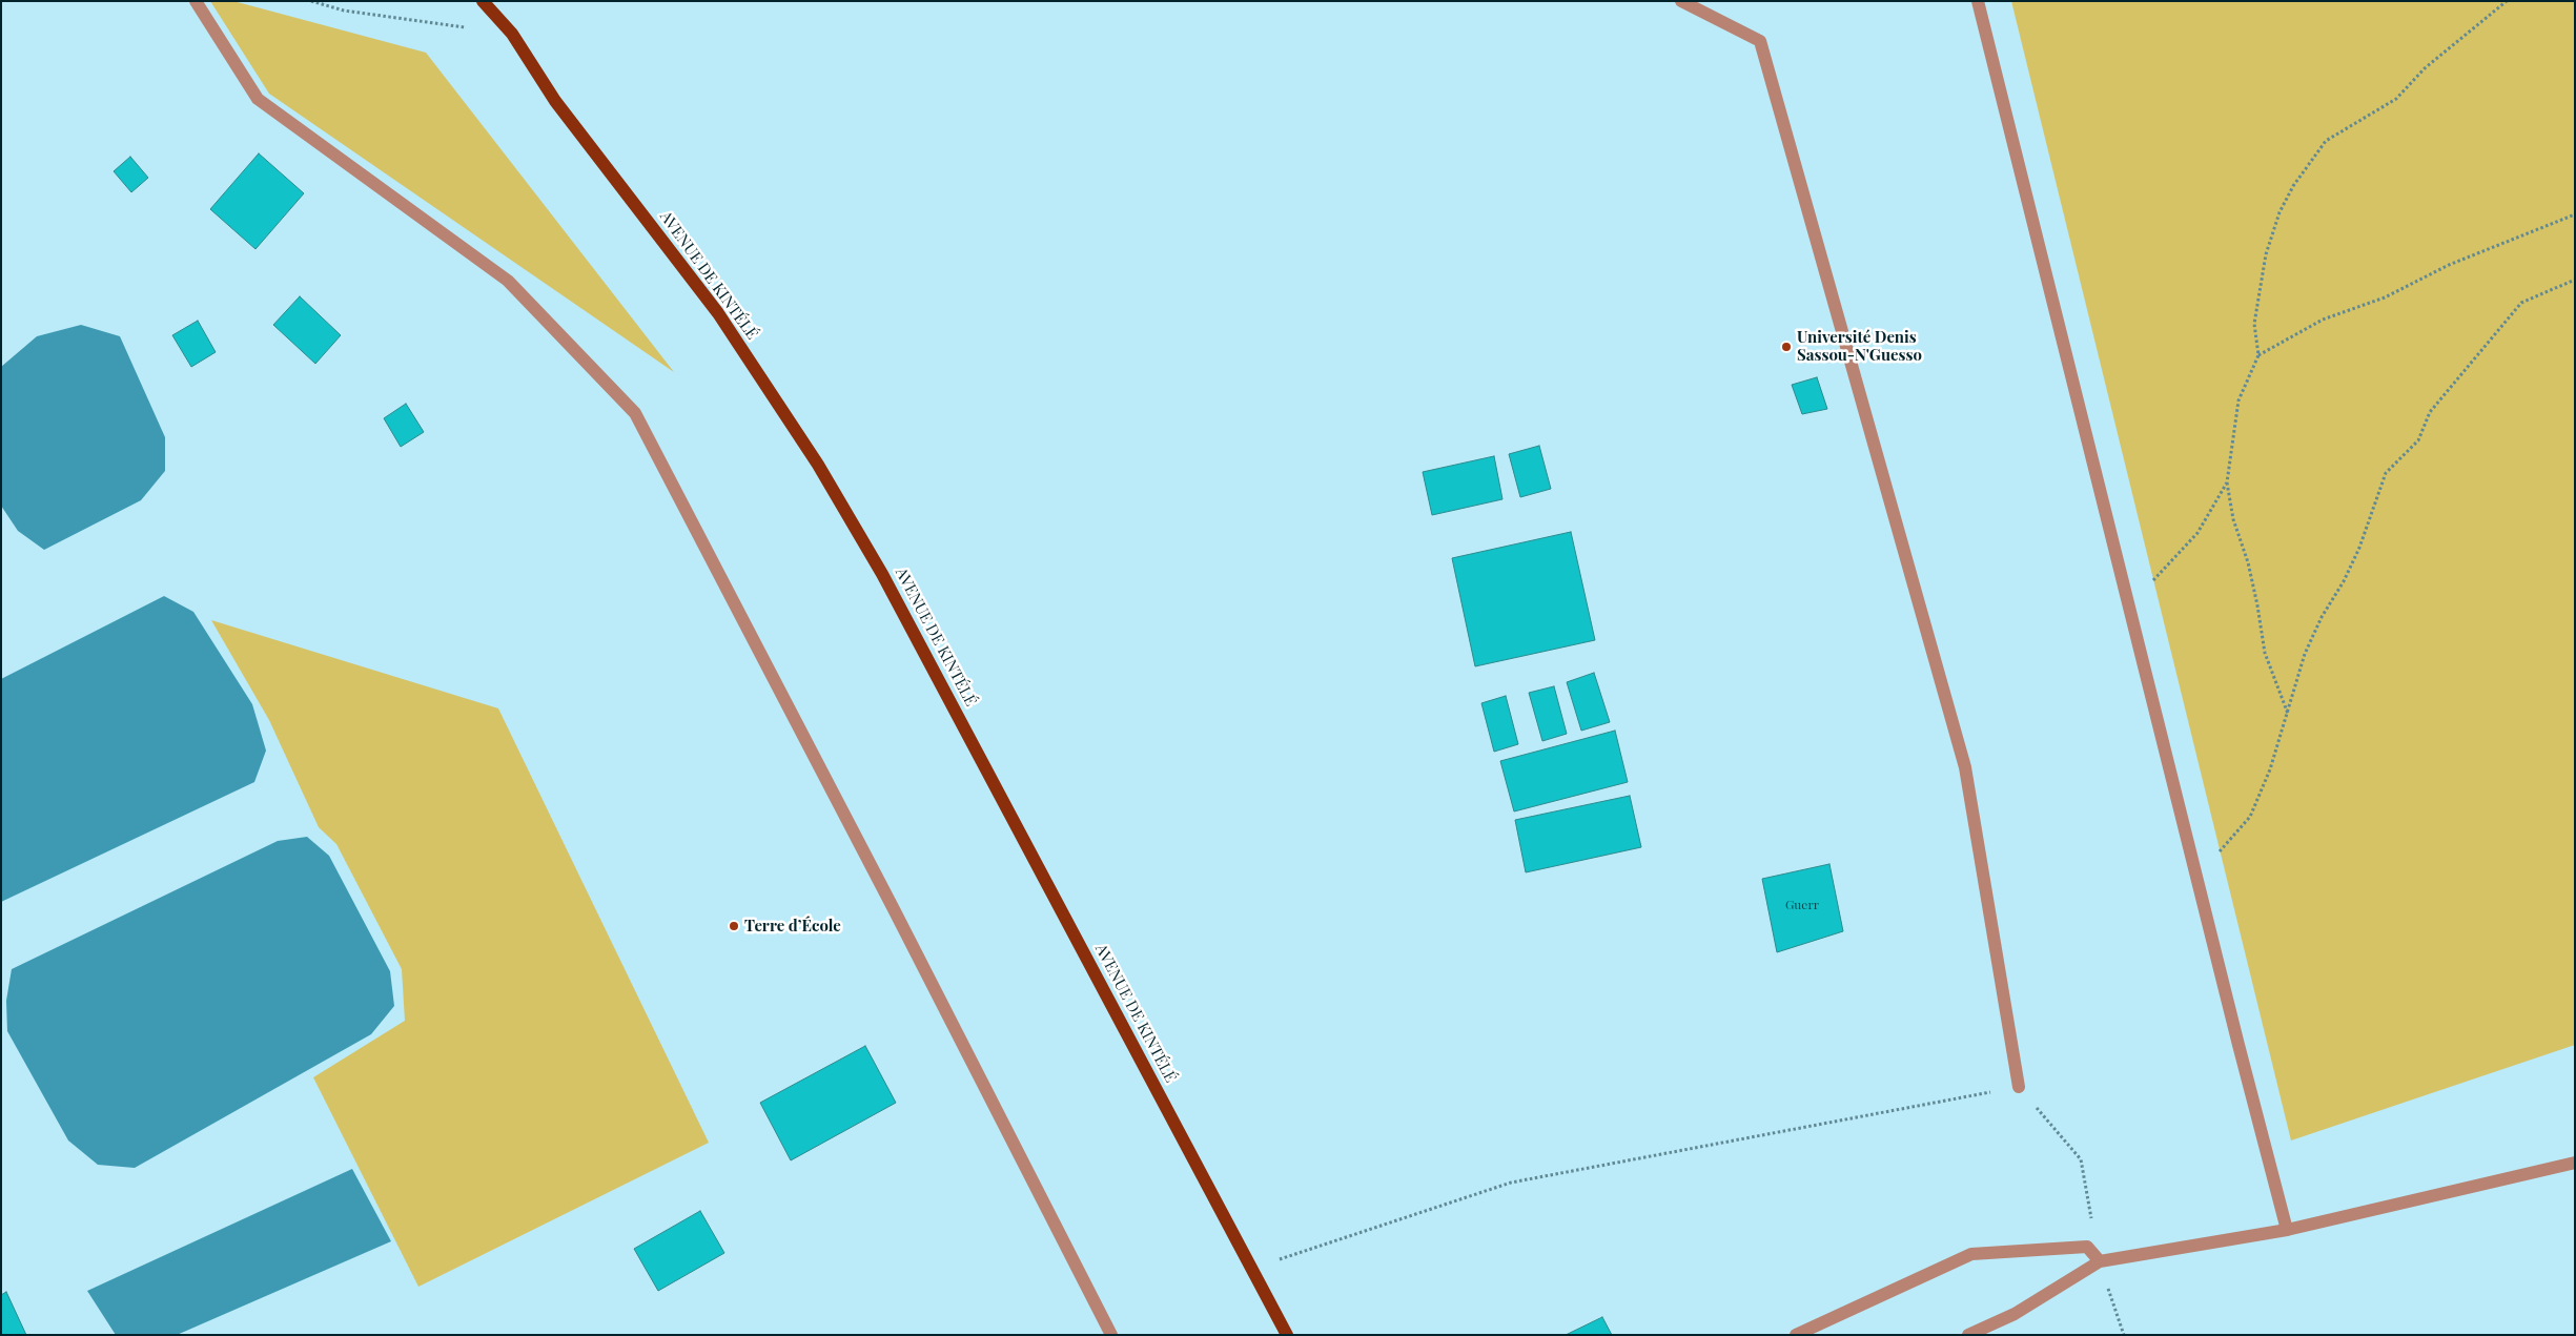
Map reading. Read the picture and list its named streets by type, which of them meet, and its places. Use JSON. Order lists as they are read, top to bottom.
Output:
{
  "streets": {
    "main road": ["AVENUE DE KINTÉLÉ"]
  },
  "places": ["Université Denis Sassou-N'Guesso", "Terre d’École"],
  "house_numbers": ["Guerr"]
}
